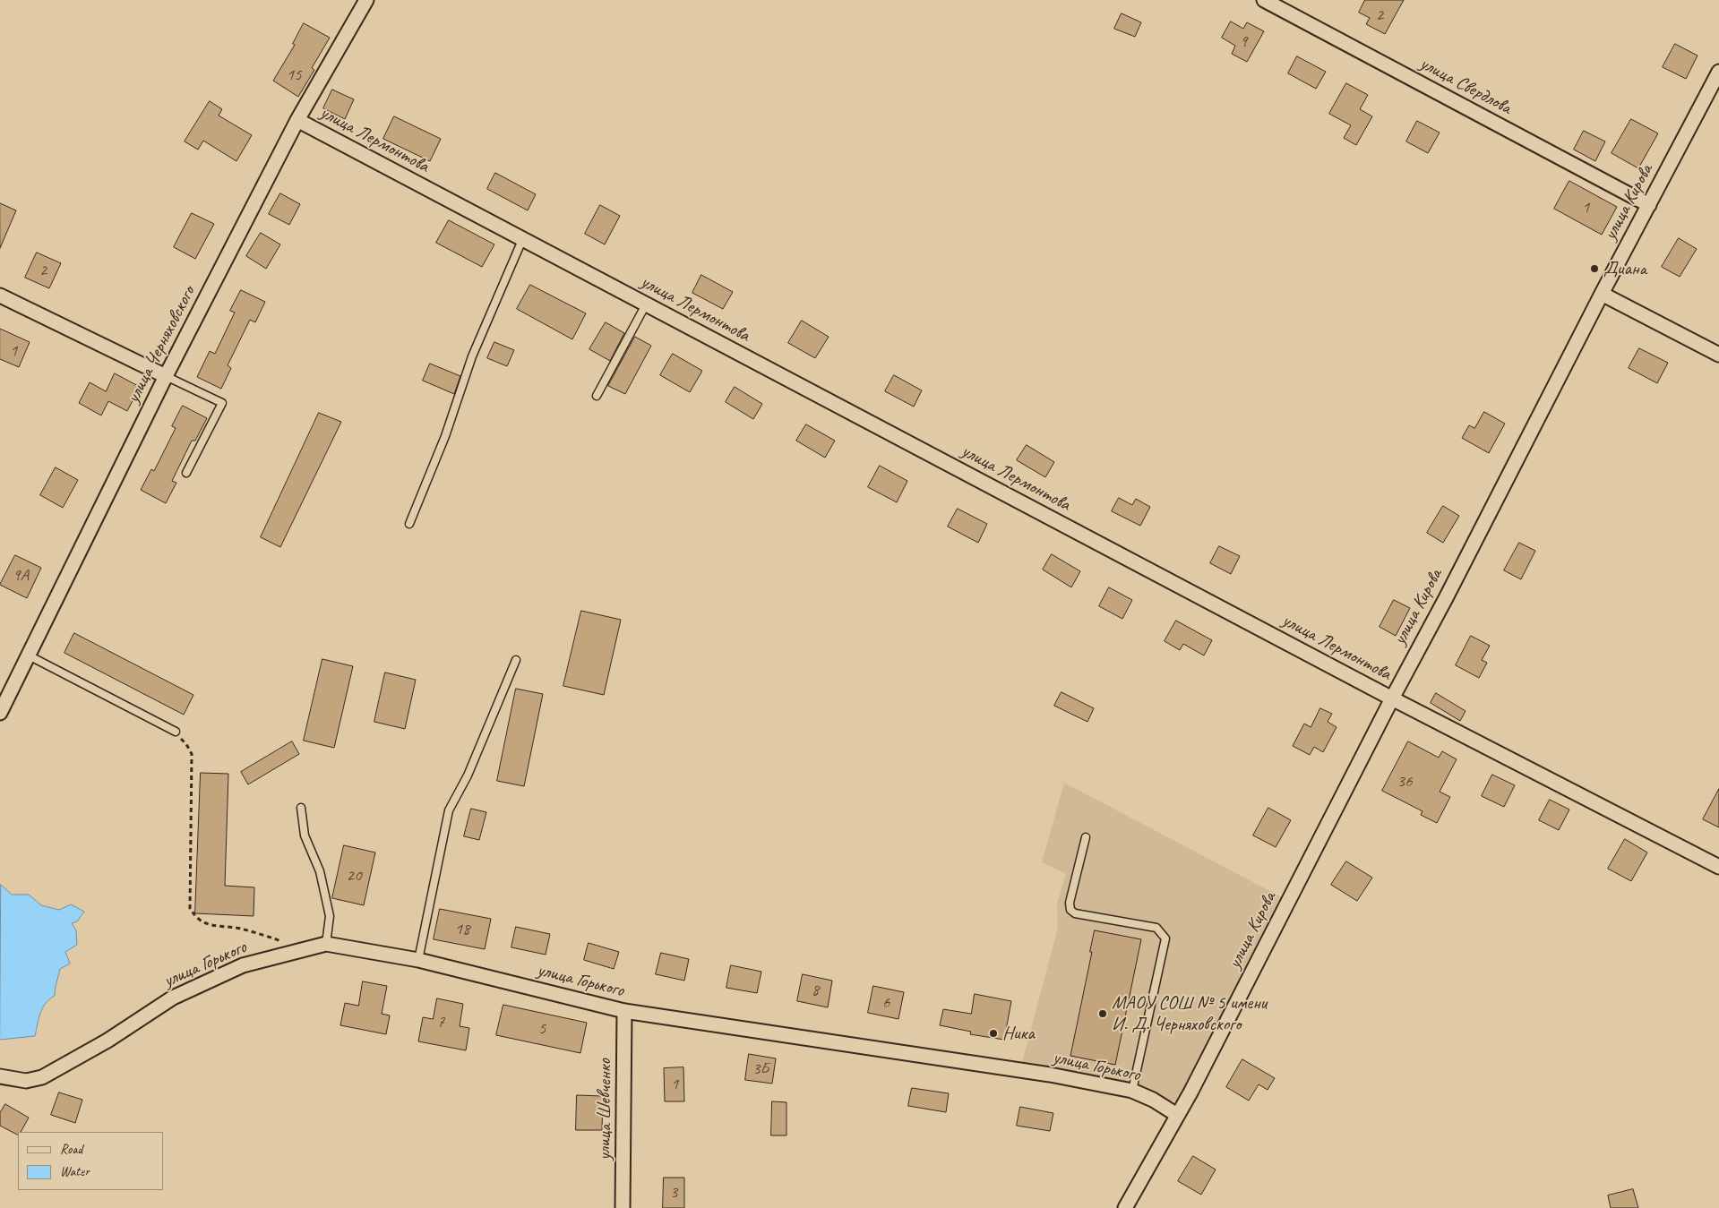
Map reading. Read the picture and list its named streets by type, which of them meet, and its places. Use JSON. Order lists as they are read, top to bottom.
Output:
{
  "streets": {
    "street": [
      "улица Свердлова",
      "улица Лермонтова",
      "улица Кирова",
      "улица Черняховского",
      "улица Горького",
      "улица Шевченко"
    ]
  },
  "crossings": [
    ["улица Свердлова", "улица Кирова"],
    ["улица Лермонтова", "улица Кирова"],
    ["улица Лермонтова", "улица Черняховского"],
    ["улица Кирова", "улица Горького"],
    ["улица Горького", "улица Шевченко"]
  ],
  "places": ["Диана", "МАОУ СОШ № 5 имени И. Д. Черняховского", "Ника"],
  "house_numbers": [
    "2",
    "9",
    "15",
    "1",
    "2",
    "1",
    "9А",
    "36",
    "20",
    "18",
    "8",
    "6",
    "7",
    "5",
    "3Б",
    "1",
    "3"
  ],
  "legend": ["Road", "Water"]
}
